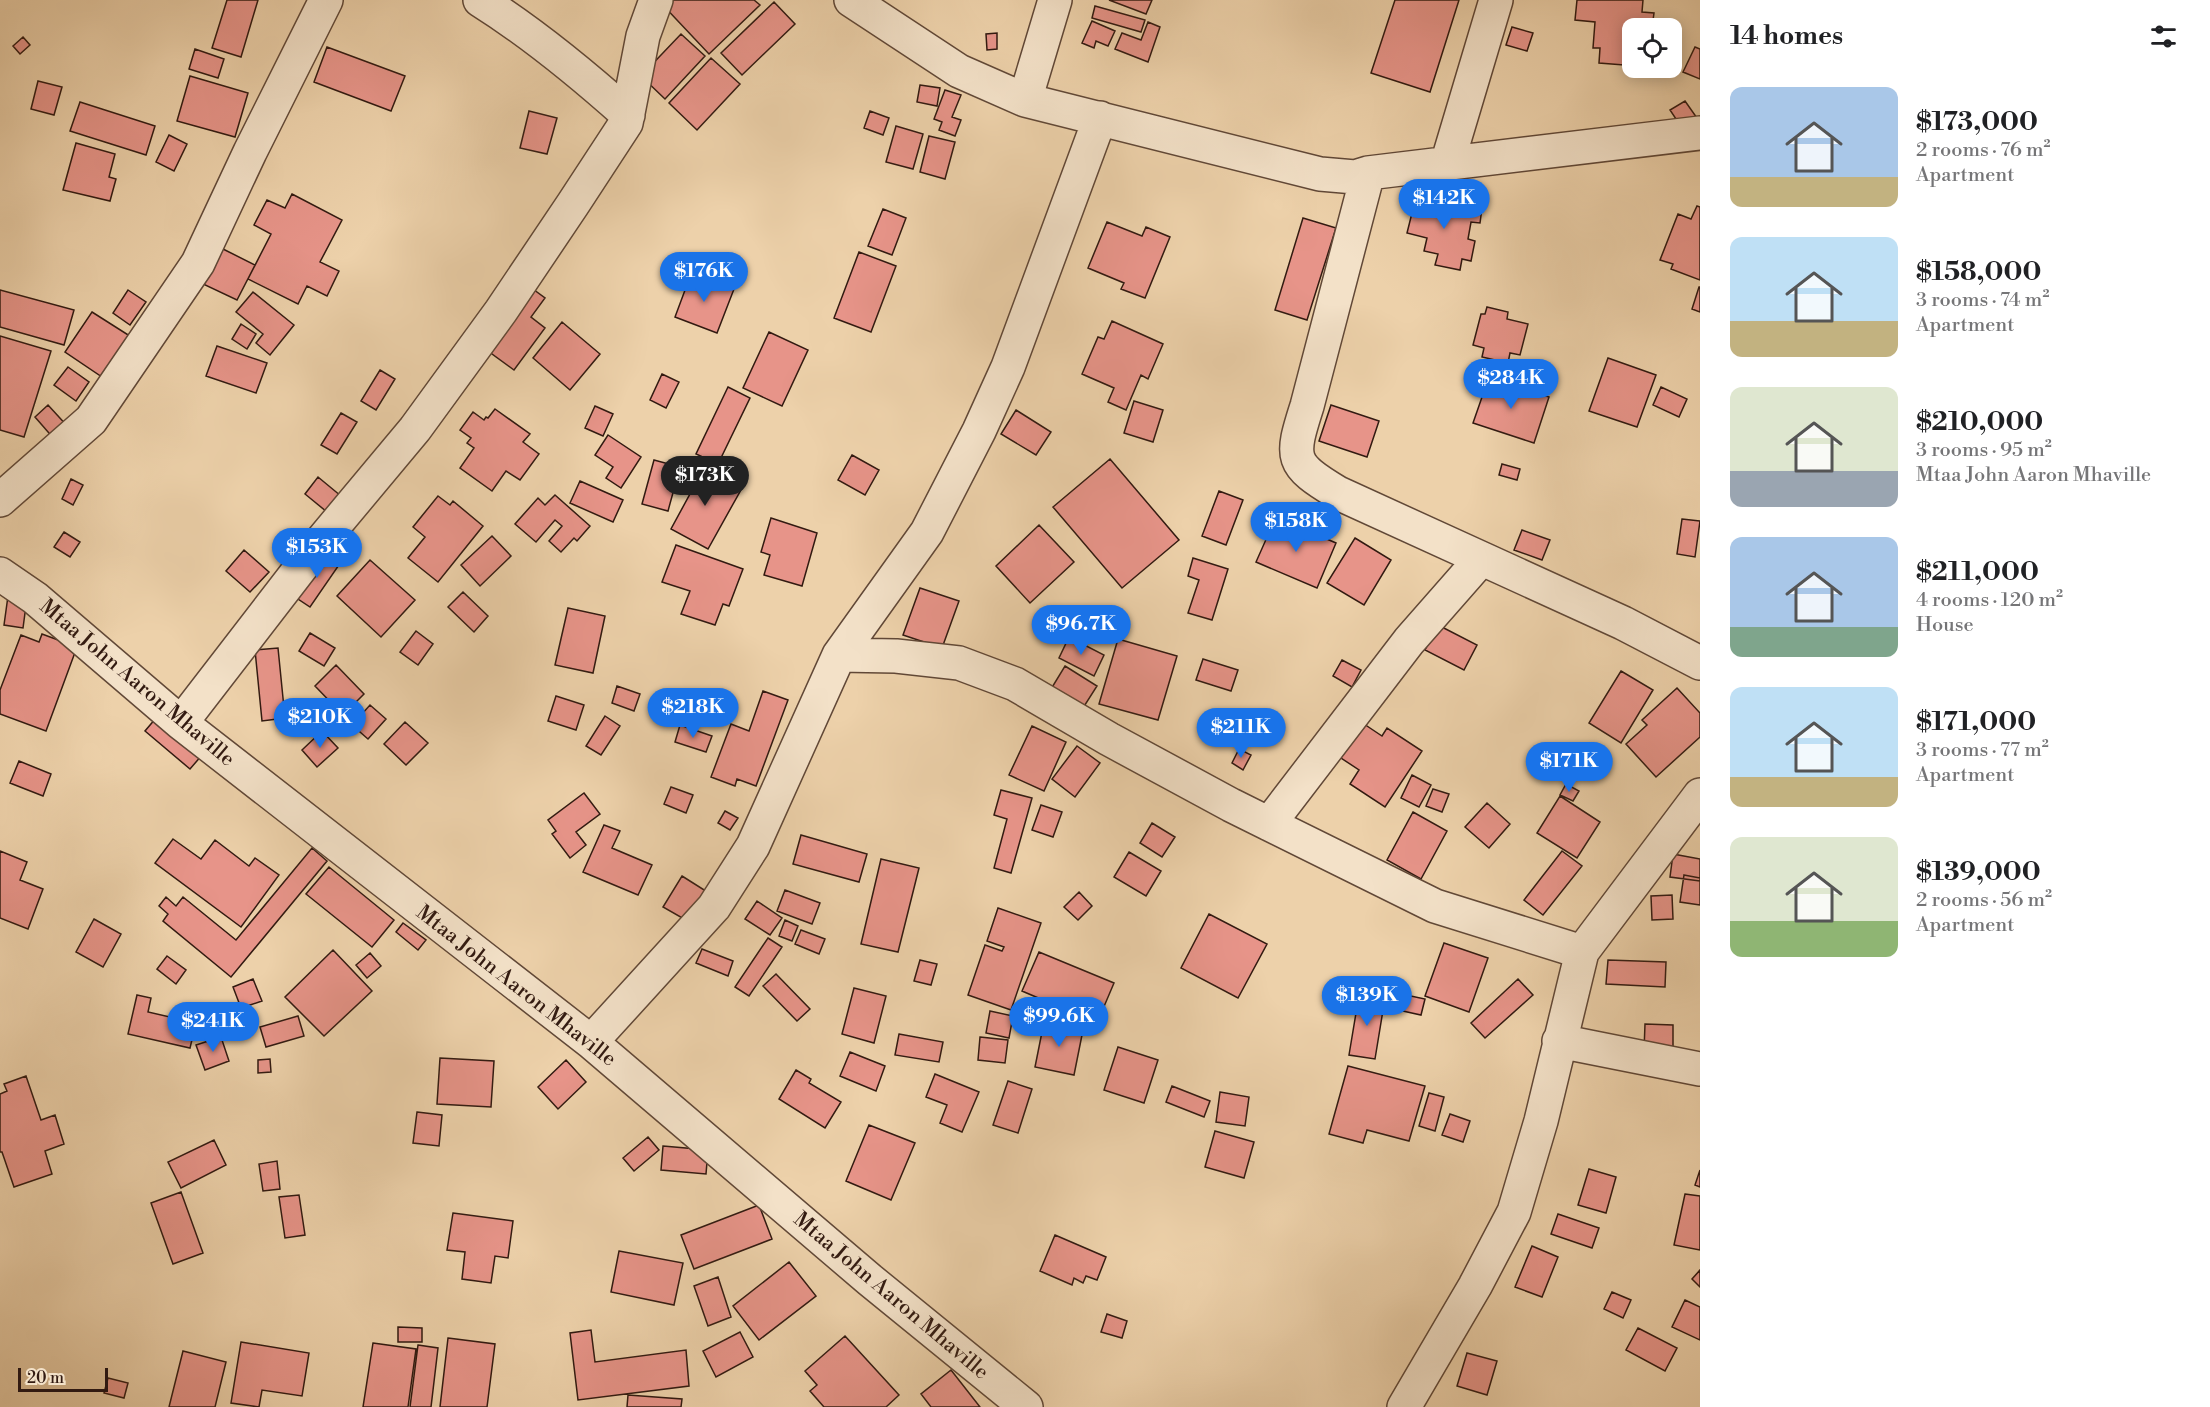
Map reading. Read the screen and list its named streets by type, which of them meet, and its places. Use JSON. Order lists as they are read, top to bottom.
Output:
{
  "streets": {
    "street": ["Mtaa John Aaron Mhaville"]
  },
  "scale_bar": "20 m",
  "page": {
    "heading": "14 homes",
    "list": [
      {
        "name": "$173,000",
        "note": "2 rooms · 76 m² · Apartment"
      },
      {
        "name": "$158,000",
        "note": "3 rooms · 74 m² · Apartment"
      },
      {
        "name": "$210,000",
        "note": "3 rooms · 95 m² · Mtaa John Aaron Mhaville"
      },
      {
        "name": "$211,000",
        "note": "4 rooms · 120 m² · House"
      },
      {
        "name": "$171,000",
        "note": "3 rooms · 77 m² · Apartment"
      },
      {
        "name": "$139,000",
        "note": "2 rooms · 56 m² · Apartment"
      }
    ],
    "price": [
      "$142K",
      "$176K",
      "$284K",
      "$173K",
      "$158K",
      "$153K",
      "$96.7K",
      "$218K",
      "$210K",
      "$211K",
      "$171K",
      "$139K",
      "$99.6K",
      "$241K"
    ],
    "scale": "20 m"
  }
}
